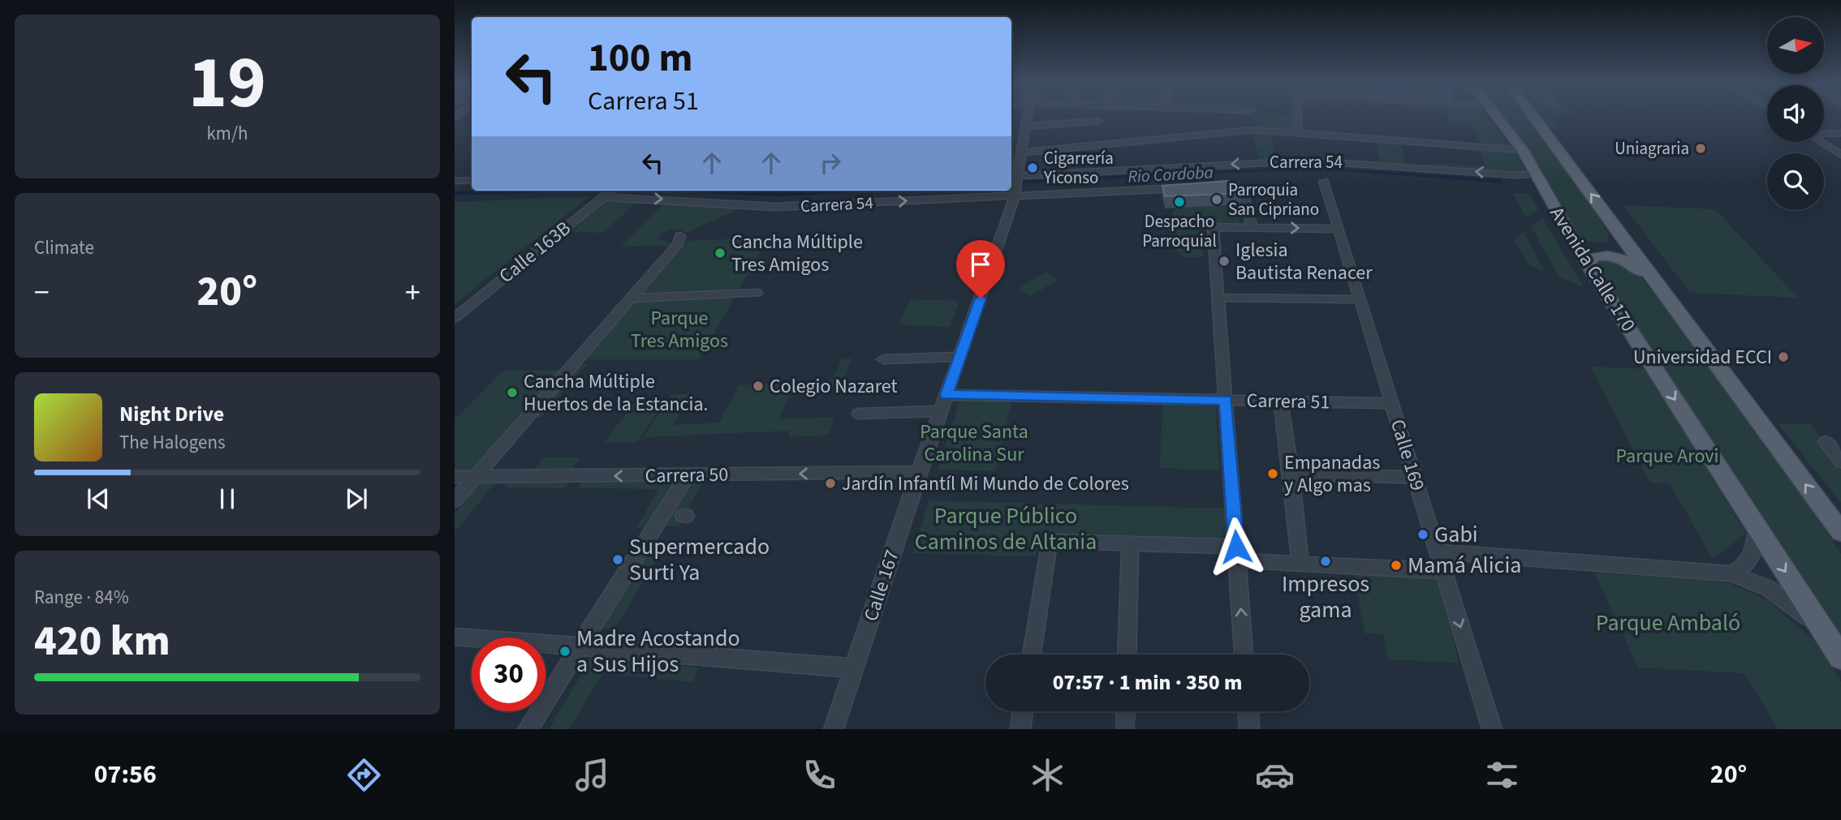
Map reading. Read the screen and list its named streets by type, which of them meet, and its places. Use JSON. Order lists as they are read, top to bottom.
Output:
{
  "streets": {
    "main road": ["Avenida Calle 170"],
    "street": [
      "Carrera 54",
      "Calle 163B",
      "Carrera 51",
      "Calle 169",
      "Carrera 50",
      "Calle 167"
    ]
  },
  "crossings": [
    ["Carrera 54", "Calle 163B"],
    ["Carrera 54", "Avenida Calle 170"],
    ["Carrera 54", "Calle 167"],
    ["Carrera 51", "Calle 169"],
    ["Carrera 51", "Calle 167"],
    ["Carrera 50", "Calle 167"]
  ],
  "one_way": ["Carrera 50"],
  "water": ["Rio Cordoba"],
  "parks": [
    "Parque Tres Amigos",
    "Parque Santa Carolina Sur",
    "Parque Arovi",
    "Parque Público Caminos de Altania",
    "Parque Ambaló"
  ],
  "places": [
    "Uniagraria",
    "Cigarrería Yiconso",
    "Parroquia San Cipriano",
    "Despacho Parroquial",
    "Cancha Múltiple Tres Amigos",
    "Iglesia Bautista Renacer",
    "Universidad ECCI",
    "Colegio Nazaret",
    "Cancha Múltiple Huertos de la Estancia.",
    "Empanadas y Algo mas",
    "Jardín Infantíl Mi Mundo de Colores",
    "Gabi",
    "Supermercado Surti Ya",
    "Impresos gama",
    "Mamá Alicia",
    "Madre Acostando a Sus Hijos"
  ],
  "north": "right",
  "page": {
    "tile": [
      ["19", "km/h"],
      "Climate",
      ["Range · 84%", "420 km"]
    ],
    "turn": ["100 m", "Carrera 51"],
    "heat": ["−", "20°", "+"],
    "song": ["Night Drive", "The Halogens"],
    "limit": "30",
    "trip": "07:57 · 1 min · 350 m",
    "tabs": ["07:56", "20°"]
  }
}
